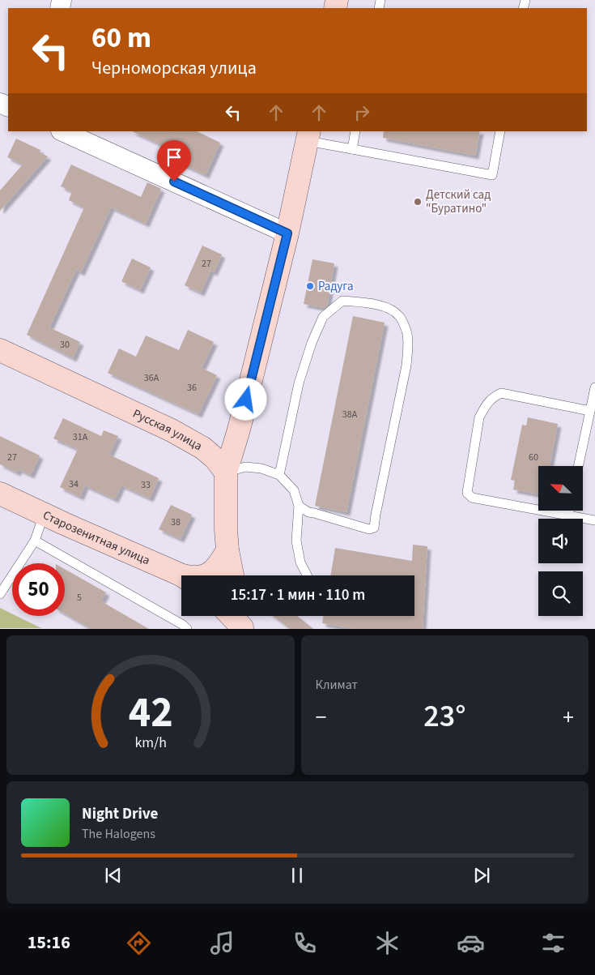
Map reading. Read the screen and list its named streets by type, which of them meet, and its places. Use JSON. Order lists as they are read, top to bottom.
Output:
{
  "streets": {
    "main road": ["Русская улица", "Старозенитная улица"]
  },
  "places": ["Детский сад \"Буратино\"", "Радуга"],
  "house_numbers": [
    "27",
    "30",
    "36А",
    "36",
    "38А",
    "31А",
    "27",
    "60",
    "34",
    "33",
    "38",
    "5"
  ],
  "north": "top left",
  "page": {
    "turn": ["60 m", "Черноморская улица"],
    "limit": "50",
    "trip": "15:17 · 1 мин · 110 m",
    "tile": "Климат",
    "heat": ["−", "23°", "+"],
    "song": ["Night Drive", "The Halogens"],
    "tabs": "15:16",
    "gauge": ["42", "km/h"]
  }
}
